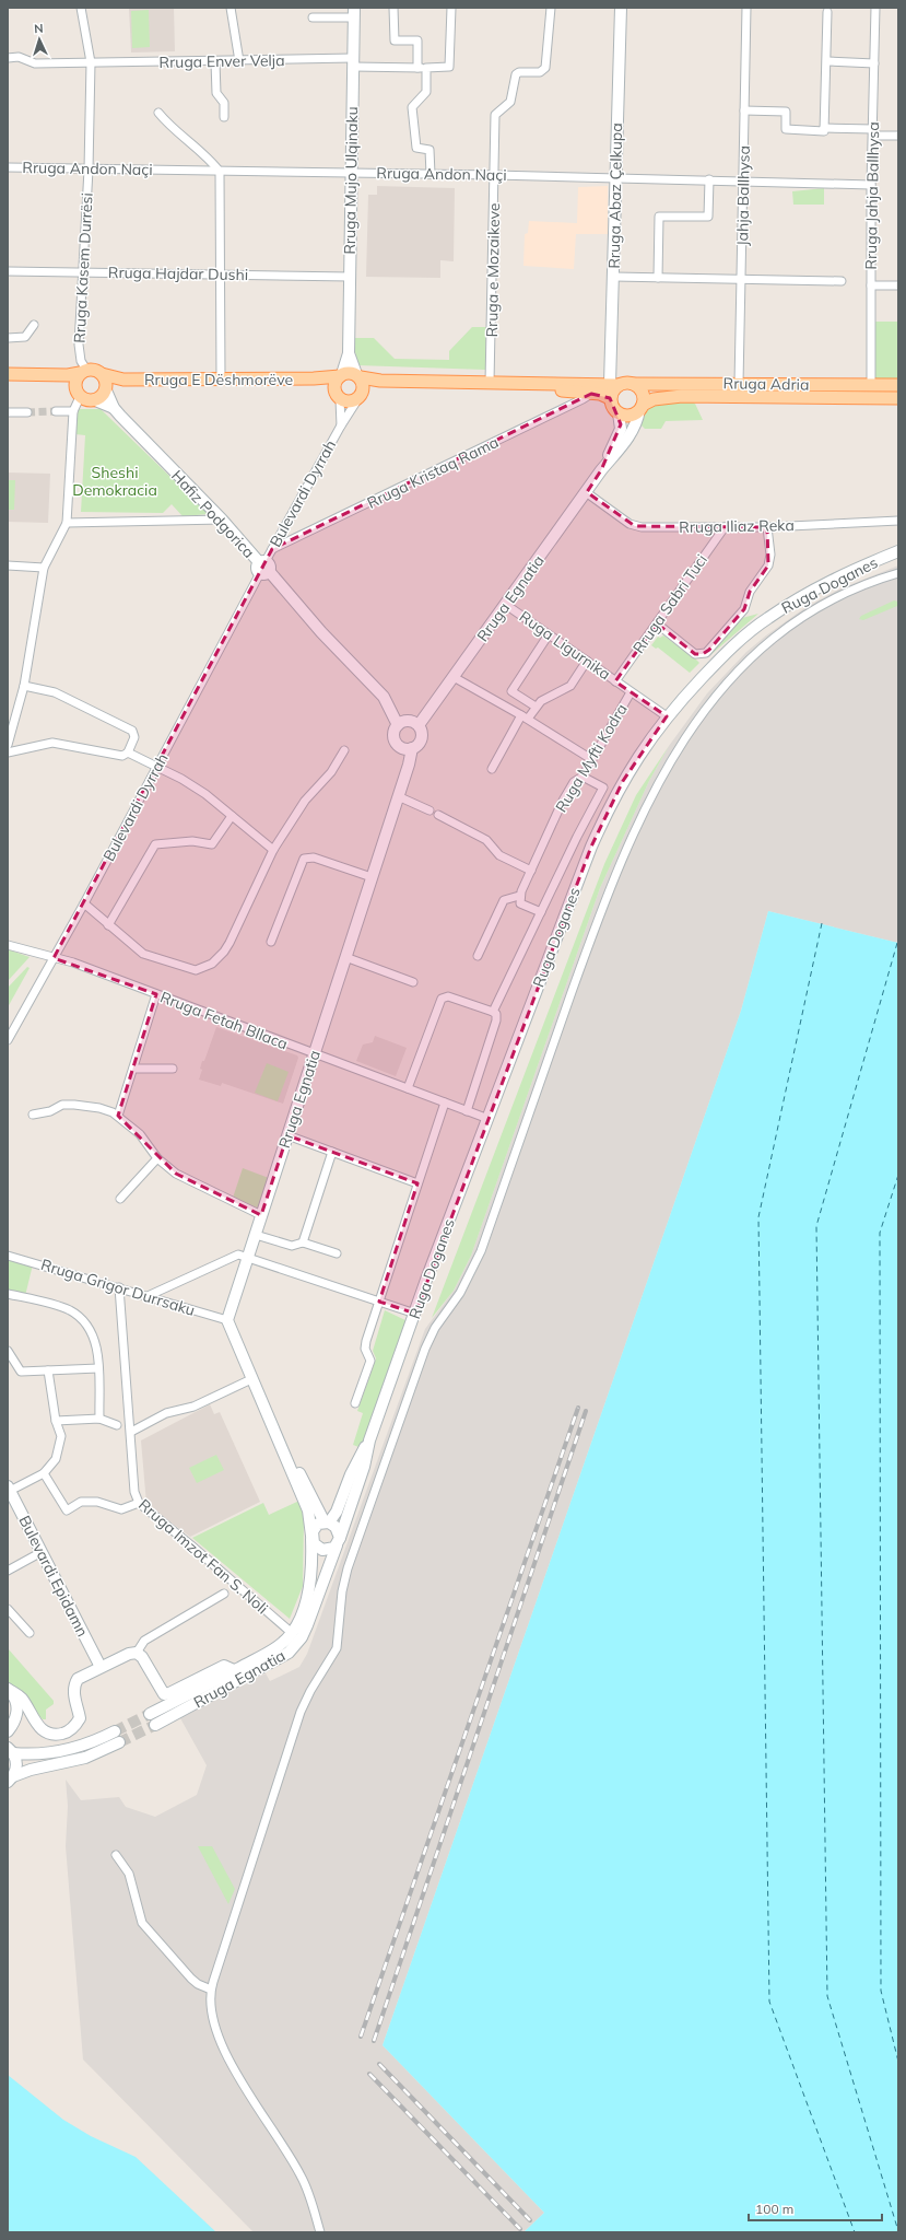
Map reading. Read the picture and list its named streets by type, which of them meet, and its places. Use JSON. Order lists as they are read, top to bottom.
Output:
{
  "streets": {
    "main road": [
      "Rruga Mujo Ulqinaku",
      "Rruga Abaz Çelkupa",
      "Rruga E Dëshmorëve",
      "Rruga Adria",
      "Hafiz Podgorica",
      "Ruga Doganes",
      "Rruga Egnatia",
      "Bulevardi Epidamn"
    ],
    "street": [
      "Rruga Enver Velja",
      "Rruga Andon Naçi",
      "Jahja Ballhysa",
      "Rruga Jahja Ballhysa",
      "Rruga Kasem Durrësi",
      "Rruga e Mozaikeve",
      "Rruga Hajdar Dushi",
      "Rruga Kristaq Rama",
      "Bulevardi Dyrrah",
      "Rruga Iliaz Reka",
      "Rruga Sabri Tuci",
      "Ruga Ligurnika",
      "Ruga Myfti Kodra",
      "Rruga Fetah Bllaca",
      "Rruga Grigor Durrsaku",
      "Rruga Imzot Fan S. Noli"
    ]
  },
  "crossings": [
    ["Rruga Enver Velja", "Rruga Mujo Ulqinaku"],
    ["Rruga Enver Velja", "Rruga Kasem Durrësi"],
    ["Rruga Andon Naçi", "Rruga Mujo Ulqinaku"],
    ["Rruga Andon Naçi", "Rruga Abaz Çelkupa"],
    ["Rruga Andon Naçi", "Jahja Ballhysa"],
    ["Rruga Andon Naçi", "Rruga Jahja Ballhysa"],
    ["Rruga Andon Naçi", "Rruga Kasem Durrësi"],
    ["Rruga Andon Naçi", "Rruga e Mozaikeve"],
    ["Rruga Mujo Ulqinaku", "Rruga Hajdar Dushi"],
    ["Rruga Mujo Ulqinaku", "Rruga E Dëshmorëve"],
    ["Rruga Mujo Ulqinaku", "Bulevardi Dyrrah"],
    ["Rruga Abaz Çelkupa", "Rruga Adria"],
    ["Rruga Abaz Çelkupa", "Rruga Egnatia"],
    ["Jahja Ballhysa", "Rruga Adria"],
    ["Rruga Jahja Ballhysa", "Rruga Adria"],
    ["Rruga Kasem Durrësi", "Rruga Hajdar Dushi"],
    ["Rruga Kasem Durrësi", "Rruga E Dëshmorëve"],
    ["Rruga Kasem Durrësi", "Hafiz Podgorica"],
    ["Rruga E Dëshmorëve", "Bulevardi Dyrrah"],
    ["Rruga E Dëshmorëve", "Hafiz Podgorica"],
    ["Rruga Adria", "Rruga Egnatia"],
    ["Rruga Kristaq Rama", "Bulevardi Dyrrah"],
    ["Bulevardi Dyrrah", "Hafiz Podgorica"],
    ["Bulevardi Dyrrah", "Rruga Fetah Bllaca"],
    ["Hafiz Podgorica", "Rruga Egnatia"],
    ["Rruga Iliaz Reka", "Rruga Egnatia"],
    ["Rruga Iliaz Reka", "Rruga Sabri Tuci"],
    ["Ruga Doganes", "Rruga Egnatia"],
    ["Ruga Doganes", "Ruga Ligurnika"],
    ["Ruga Doganes", "Ruga Myfti Kodra"],
    ["Ruga Doganes", "Rruga Fetah Bllaca"],
    ["Rruga Egnatia", "Ruga Ligurnika"],
    ["Rruga Egnatia", "Rruga Fetah Bllaca"],
    ["Rruga Egnatia", "Rruga Grigor Durrsaku"],
    ["Rruga Egnatia", "Rruga Imzot Fan S. Noli"],
    ["Rruga Sabri Tuci", "Ruga Ligurnika"],
    ["Ruga Ligurnika", "Ruga Myfti Kodra"],
    ["Rruga Grigor Durrsaku", "Rruga Imzot Fan S. Noli"]
  ],
  "parks": ["Sheshi Demokracia"],
  "scale_bar": "100 m",
  "north": "top"
}
